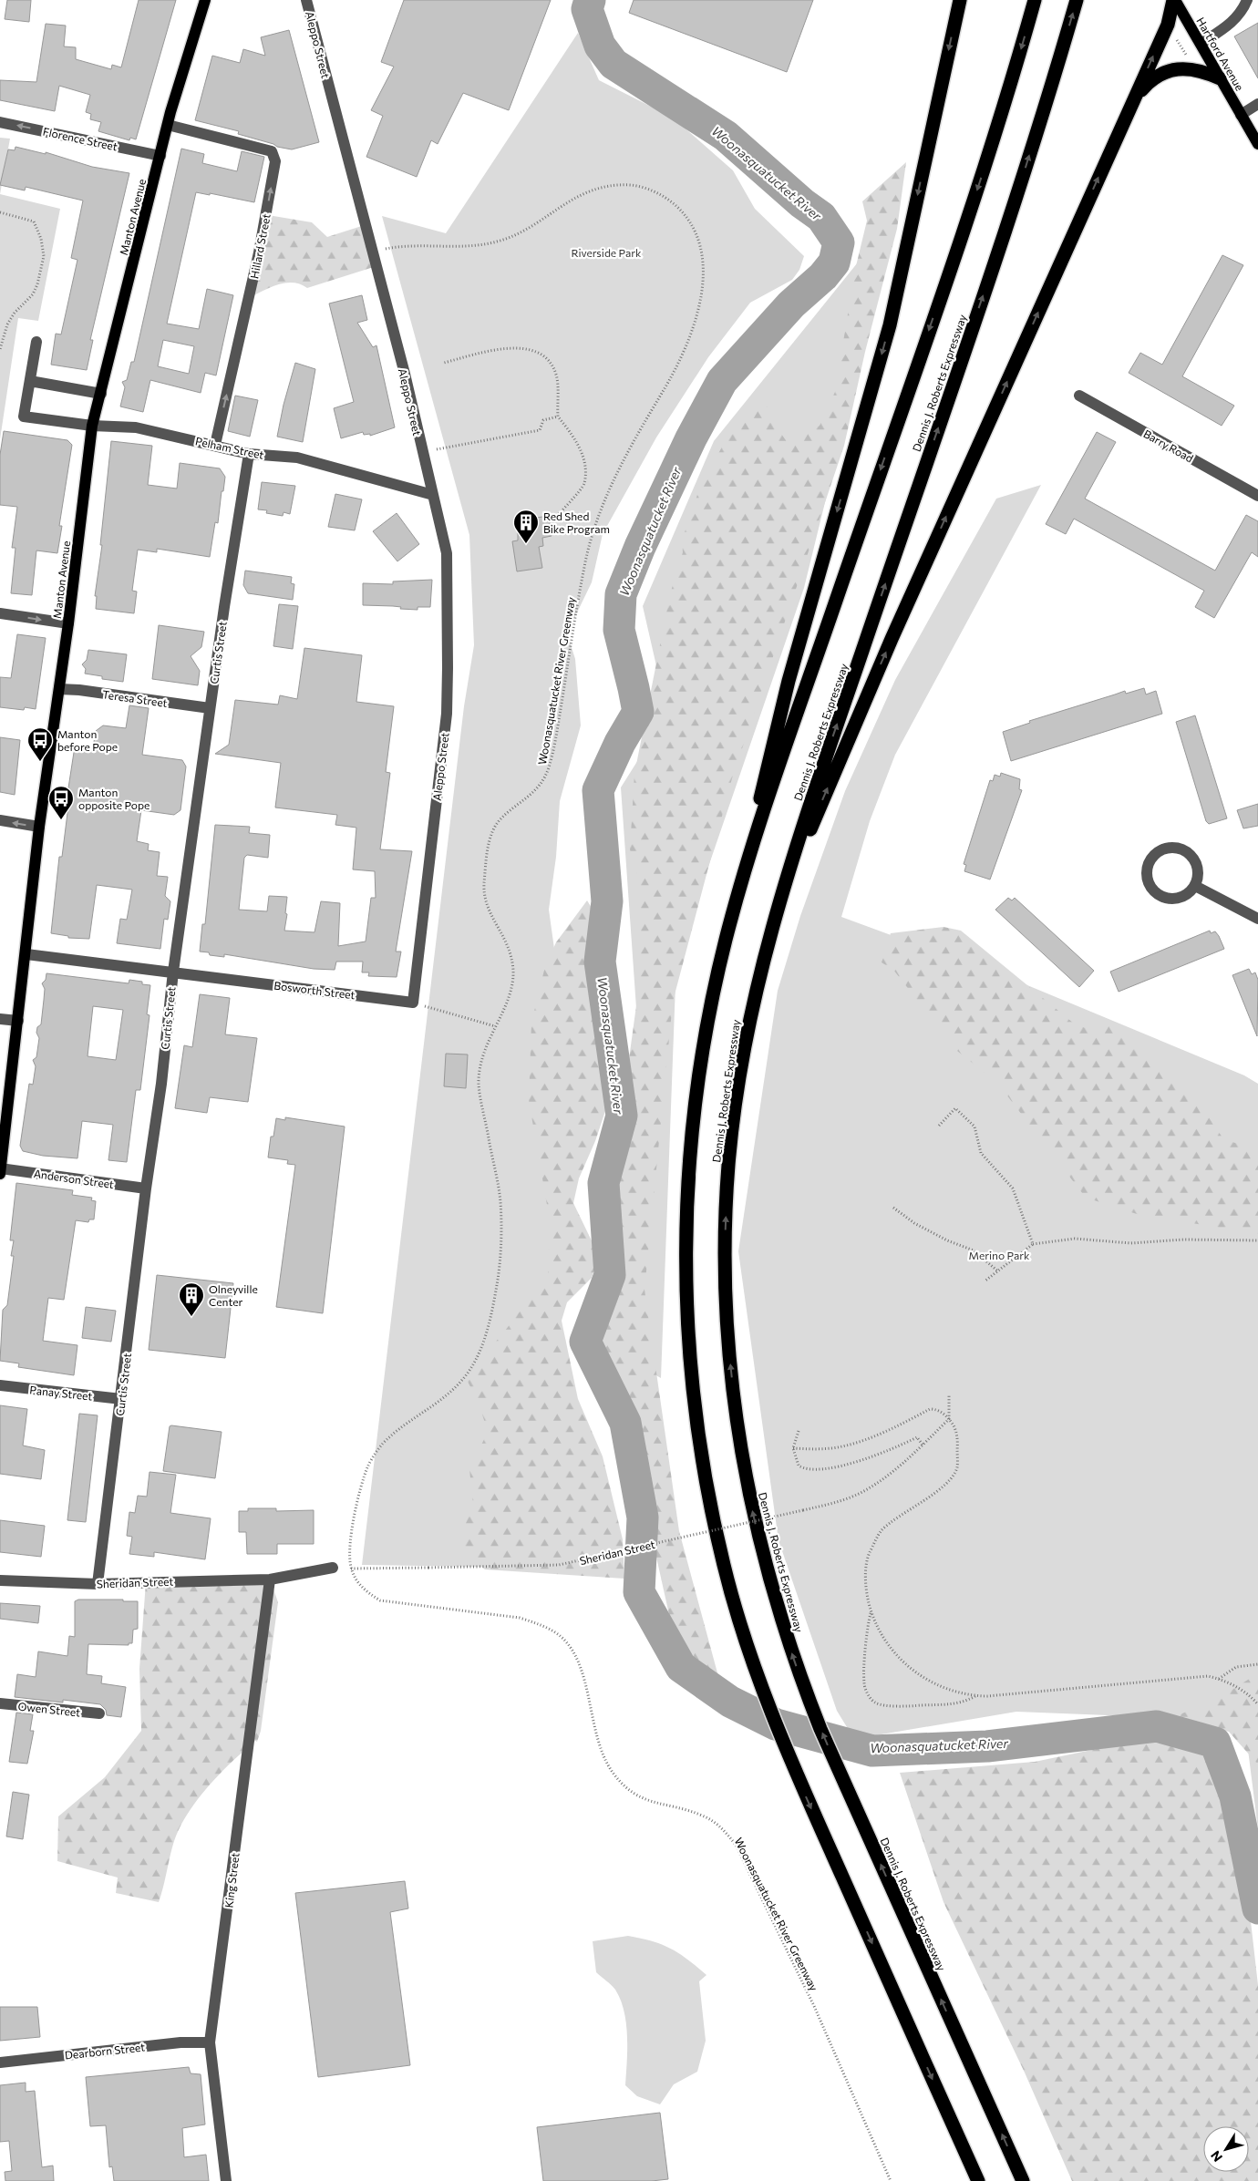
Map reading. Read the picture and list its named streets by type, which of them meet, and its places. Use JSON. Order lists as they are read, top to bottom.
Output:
{
  "streets": {
    "highway": ["Dennis J. Roberts Expressway"],
    "main road": ["Hartford Avenue", "Manton Avenue"],
    "street": [
      "Aleppo Street",
      "Florence Street",
      "Hillard Street",
      "Barry Road",
      "Pelham Street",
      "Curtis Street",
      "Teresa Street",
      "Bosworth Street",
      "Anderson Street",
      "Panay Street",
      "Sheridan Street",
      "Owen Street",
      "King Street",
      "Dearborn Street"
    ],
    "path": ["Woonasquatucket River Greenway"]
  },
  "crossings": [
    ["Aleppo Street", "Pelham Street"],
    ["Aleppo Street", "Woonasquatucket River Greenway"],
    ["Aleppo Street", "Bosworth Street"],
    ["Florence Street", "Manton Avenue"],
    ["Manton Avenue", "Hillard Street"],
    ["Manton Avenue", "Pelham Street"],
    ["Manton Avenue", "Teresa Street"],
    ["Manton Avenue", "Bosworth Street"],
    ["Manton Avenue", "Anderson Street"],
    ["Hillard Street", "Pelham Street"],
    ["Pelham Street", "Curtis Street"],
    ["Curtis Street", "Teresa Street"],
    ["Curtis Street", "Bosworth Street"],
    ["Curtis Street", "Anderson Street"],
    ["Curtis Street", "Panay Street"],
    ["Curtis Street", "Sheridan Street"],
    ["Woonasquatucket River Greenway", "Sheridan Street"],
    ["Sheridan Street", "King Street"],
    ["King Street", "Dearborn Street"]
  ],
  "one_way": ["Florence Street"],
  "water": ["Woonasquatucket River"],
  "parks": ["Riverside Park", "Merino Park"],
  "places": {
    "building": ["Red Shed Bike Program", "Olneyville Center"],
    "bus stop": ["Manton before Pope", "Manton opposite Pope"]
  },
  "north": "bottom left"
}
